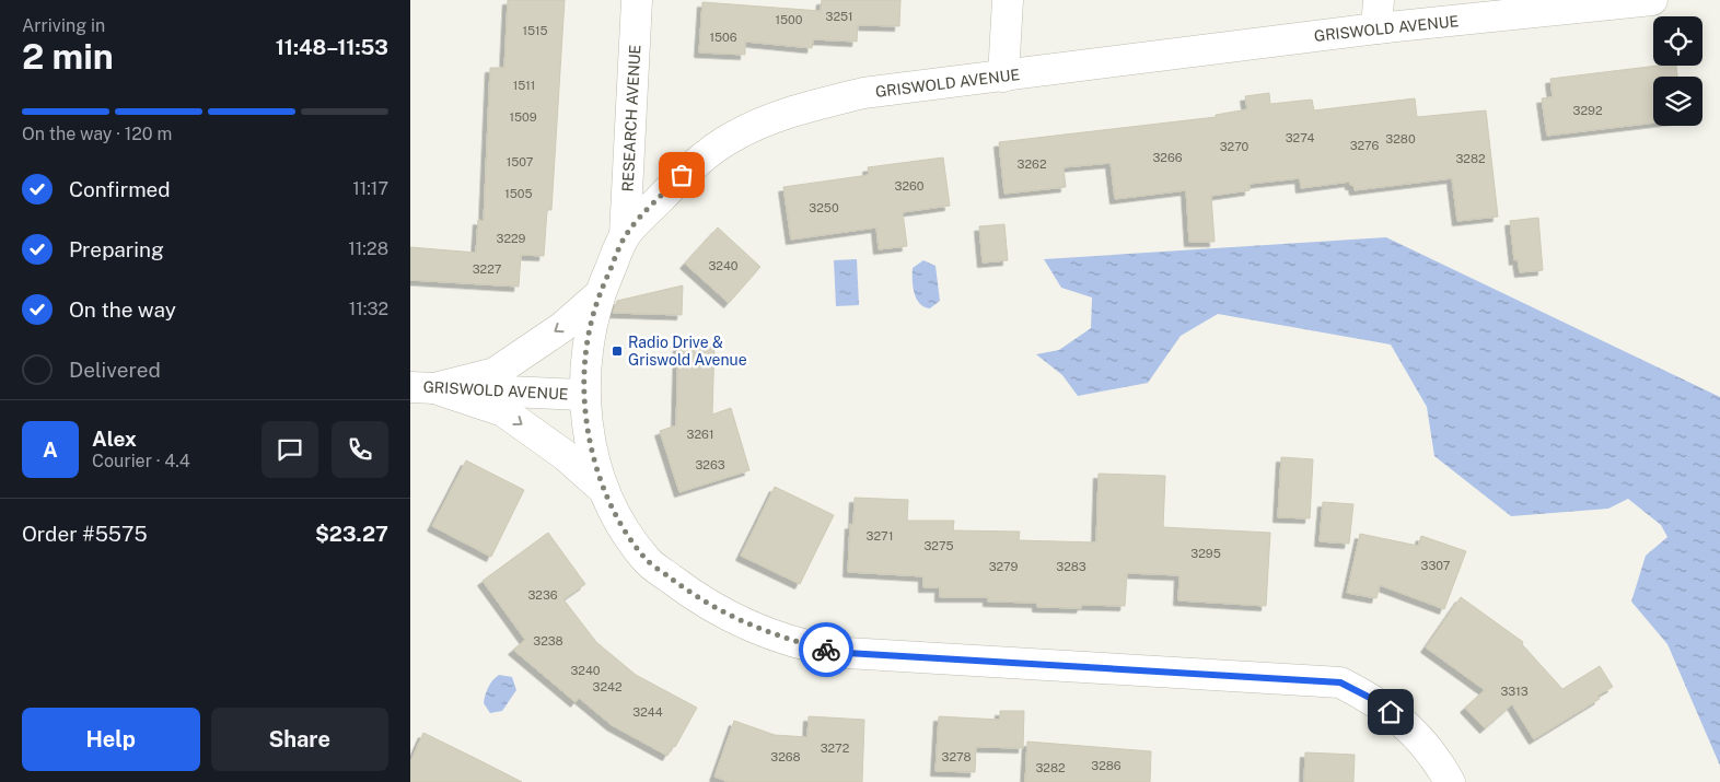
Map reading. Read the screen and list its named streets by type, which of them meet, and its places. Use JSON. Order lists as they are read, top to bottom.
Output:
{
  "streets": {
    "street": ["GRISWOLD AVENUE", "RESEARCH AVENUE"]
  },
  "crossings": [
    ["GRISWOLD AVENUE", "RESEARCH AVENUE"]
  ],
  "places": {
    "transit": ["Radio Drive & Griswold Avenue"]
  },
  "house_numbers": [
    "3251",
    "1500",
    "1515",
    "1506",
    "1511",
    "3292",
    "1509",
    "3274",
    "3280",
    "3276",
    "3270",
    "3266",
    "3282",
    "1507",
    "3262",
    "3260",
    "1505",
    "3250",
    "3229",
    "3240",
    "3227",
    "3261",
    "3263",
    "3271",
    "3275",
    "3295",
    "3307",
    "3279",
    "3283",
    "3236",
    "3238",
    "3240",
    "3242",
    "3313",
    "3244",
    "3272",
    "3268",
    "3278",
    "3286",
    "3282"
  ],
  "page": {
    "heading": ["2 min", "Arriving in", "11:48–11:53"],
    "panel": [
      "Alex",
      "Courier · 4.4",
      "Order #5575",
      "$23.27"
    ],
    "bar": "On the way · 120 m",
    "list": [
      ["Confirmed", "11:17"],
      ["Preparing", "11:28"],
      ["On the way", "11:32"],
      "Delivered"
    ],
    "round": "A",
    "buttons": ["Help", "Share"]
  }
}
